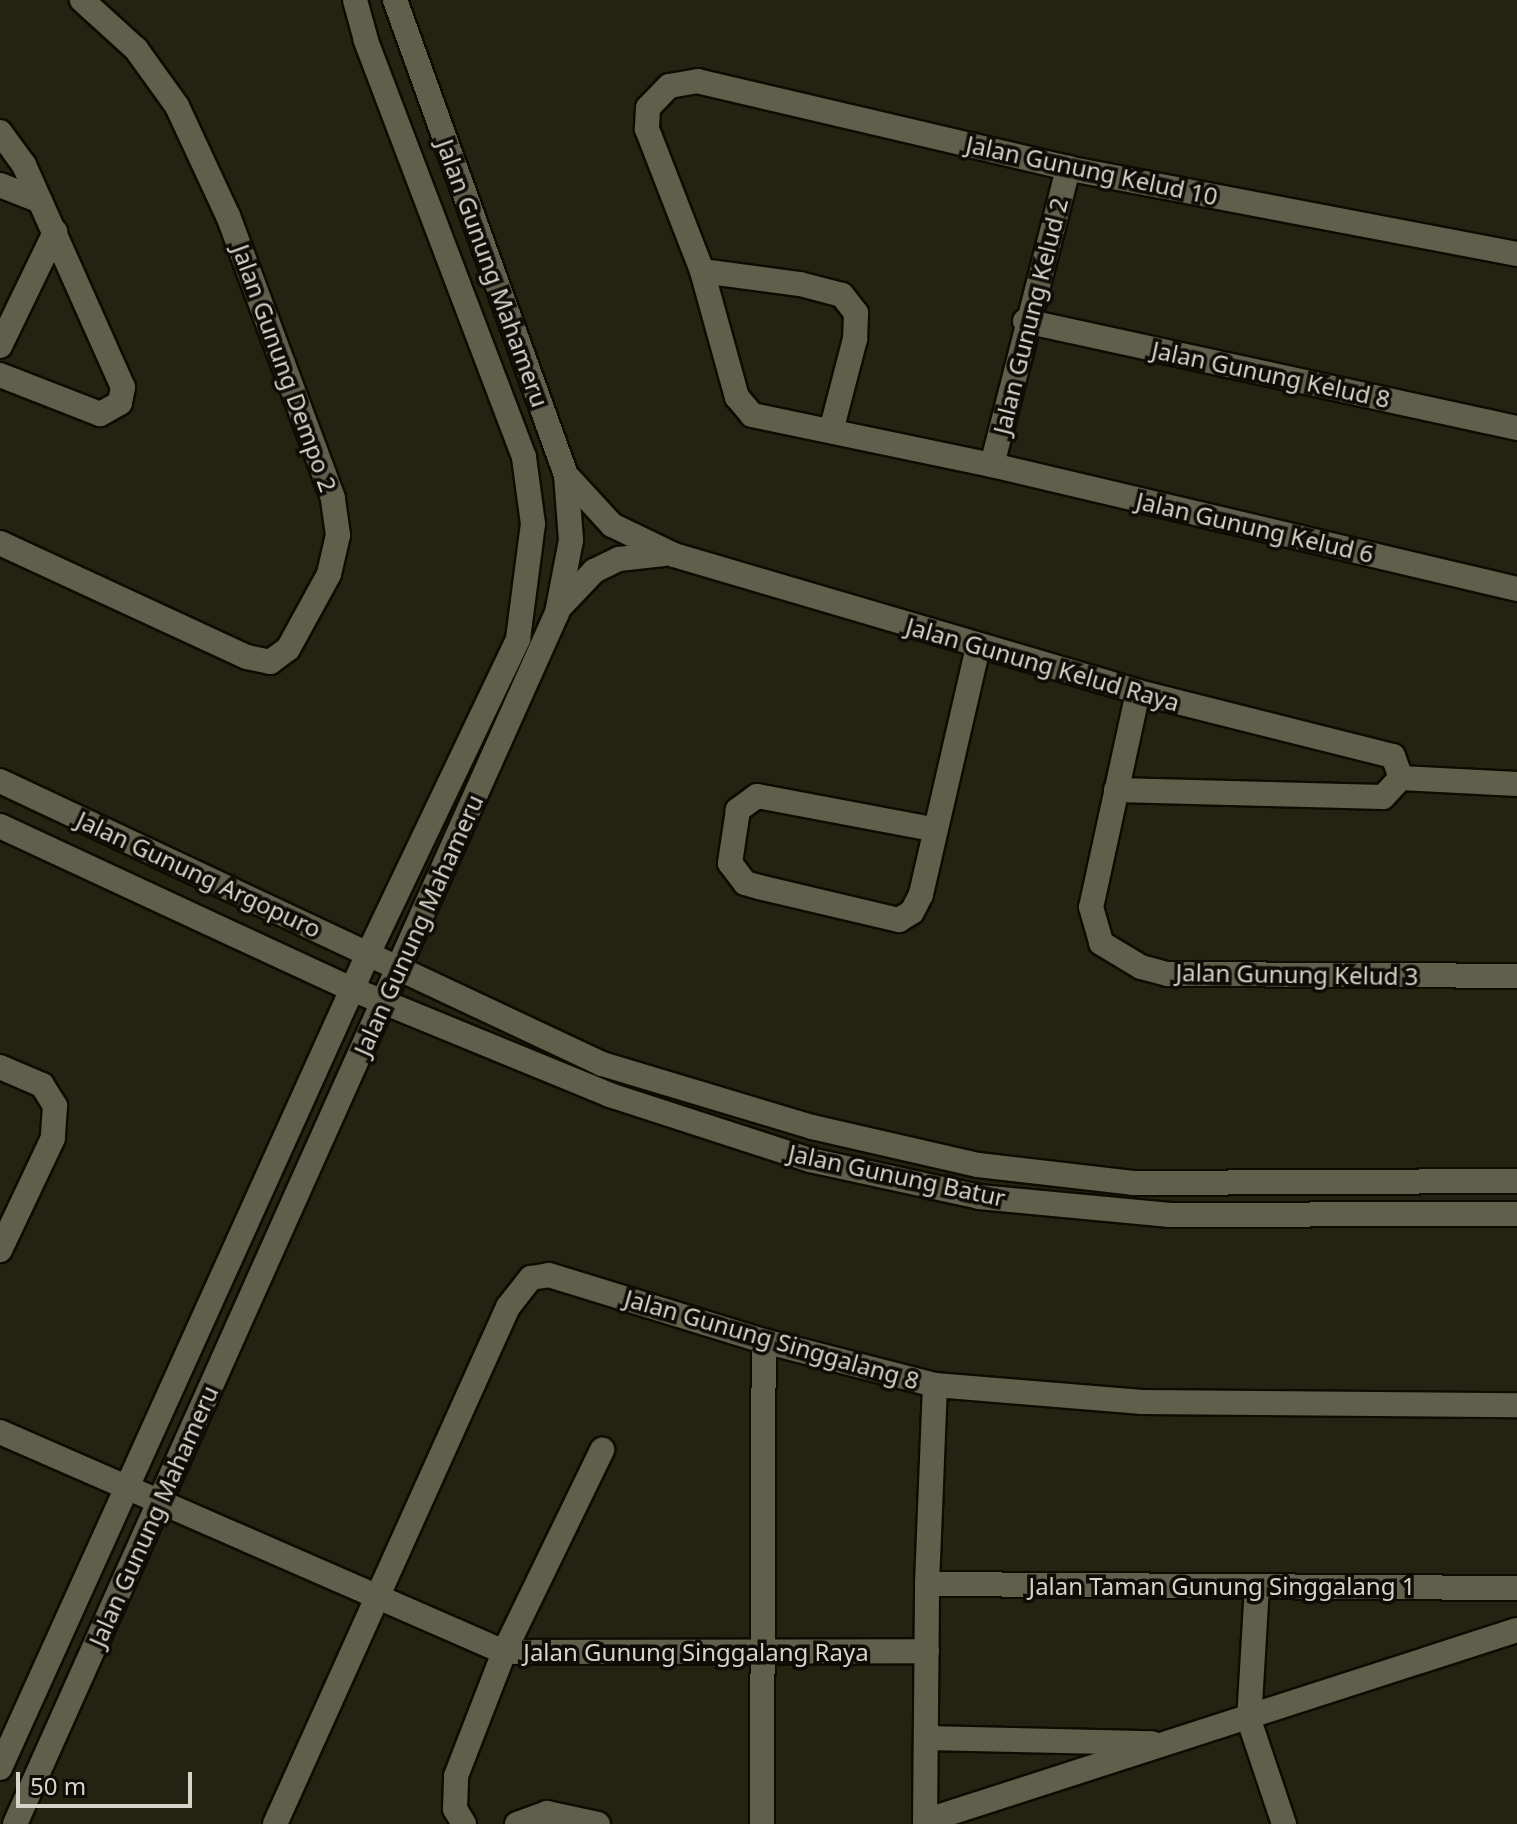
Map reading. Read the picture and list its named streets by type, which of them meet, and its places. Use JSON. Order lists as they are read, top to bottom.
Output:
{
  "streets": {
    "street": [
      "Jalan Gunung Kelud 10",
      "Jalan Gunung Mahameru",
      "Jalan Gunung Kelud 2",
      "Jalan Gunung Dempo 2",
      "Jalan Gunung Kelud 8",
      "Jalan Gunung Kelud 6",
      "Jalan Gunung Kelud Raya",
      "Jalan Gunung Argopuro",
      "Jalan Gunung Kelud 3",
      "Jalan Gunung Batur",
      "Jalan Gunung Singgalang 8",
      "Jalan Taman Gunung Singgalang 1",
      "Jalan Gunung Singgalang Raya"
    ]
  },
  "crossings": [
    ["Jalan Gunung Kelud 10", "Jalan Gunung Kelud 2"],
    ["Jalan Gunung Kelud 10", "Jalan Gunung Kelud 6"],
    ["Jalan Gunung Mahameru", "Jalan Gunung Kelud Raya"],
    ["Jalan Gunung Mahameru", "Jalan Gunung Argopuro"],
    ["Jalan Gunung Mahameru", "Jalan Gunung Batur"],
    ["Jalan Gunung Mahameru", "Jalan Gunung Singgalang Raya"],
    ["Jalan Gunung Kelud 2", "Jalan Gunung Kelud 8"],
    ["Jalan Gunung Kelud 2", "Jalan Gunung Kelud 6"],
    ["Jalan Gunung Kelud Raya", "Jalan Gunung Kelud 3"],
    ["Jalan Gunung Argopuro", "Jalan Gunung Batur"],
    ["Jalan Gunung Singgalang 8", "Jalan Gunung Singgalang Raya"]
  ],
  "scale_bar": "50 m"
}
